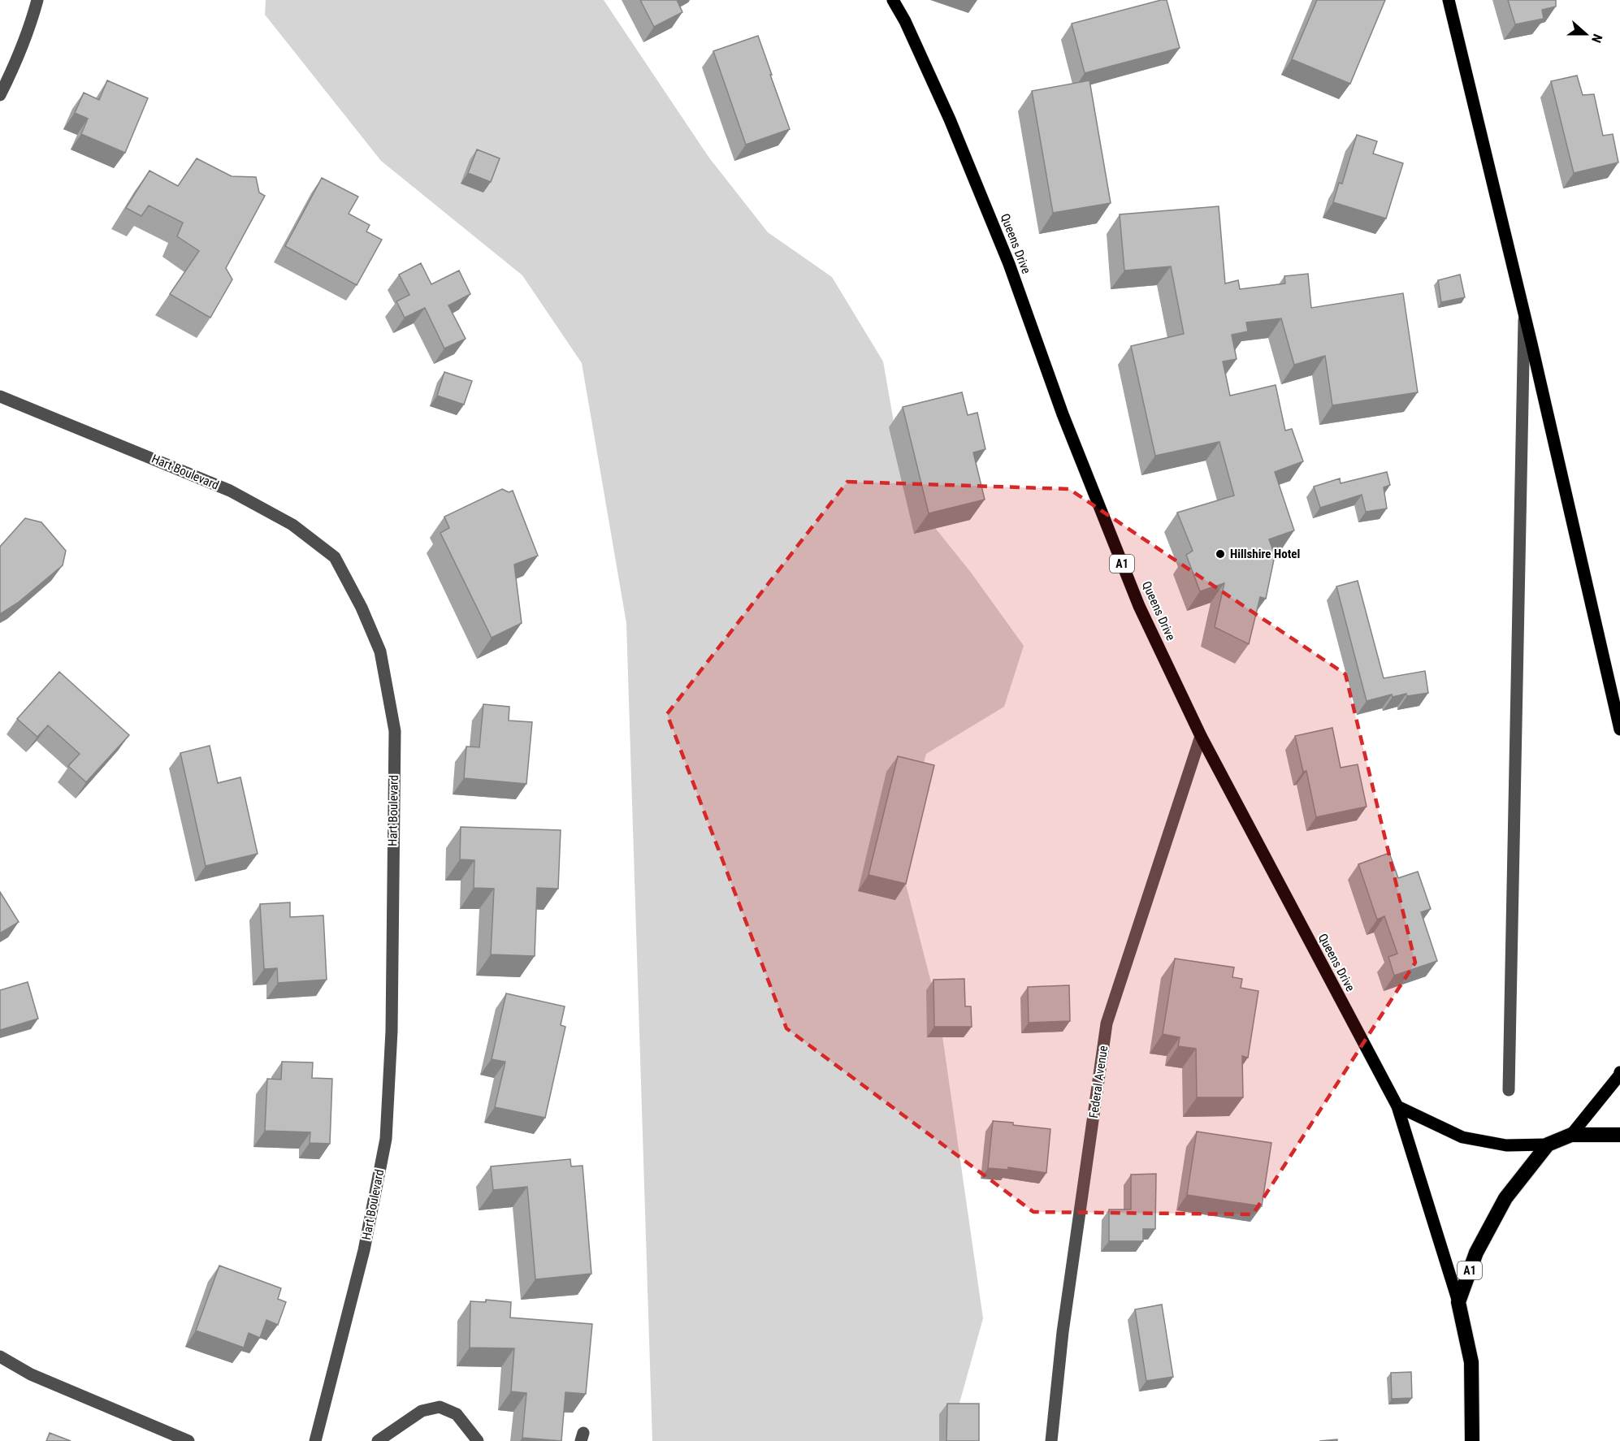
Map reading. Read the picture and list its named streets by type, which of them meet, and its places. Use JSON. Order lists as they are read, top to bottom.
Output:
{
  "streets": {
    "highway": ["A1"],
    "main road": ["Queens Drive"],
    "street": ["Hart Boulevard", "Federal Avenue"]
  },
  "crossings": [
    ["Queens Drive", "A1"],
    ["Queens Drive", "Federal Avenue"]
  ],
  "places": ["Hillshire Hotel"],
  "north": "right"
}
